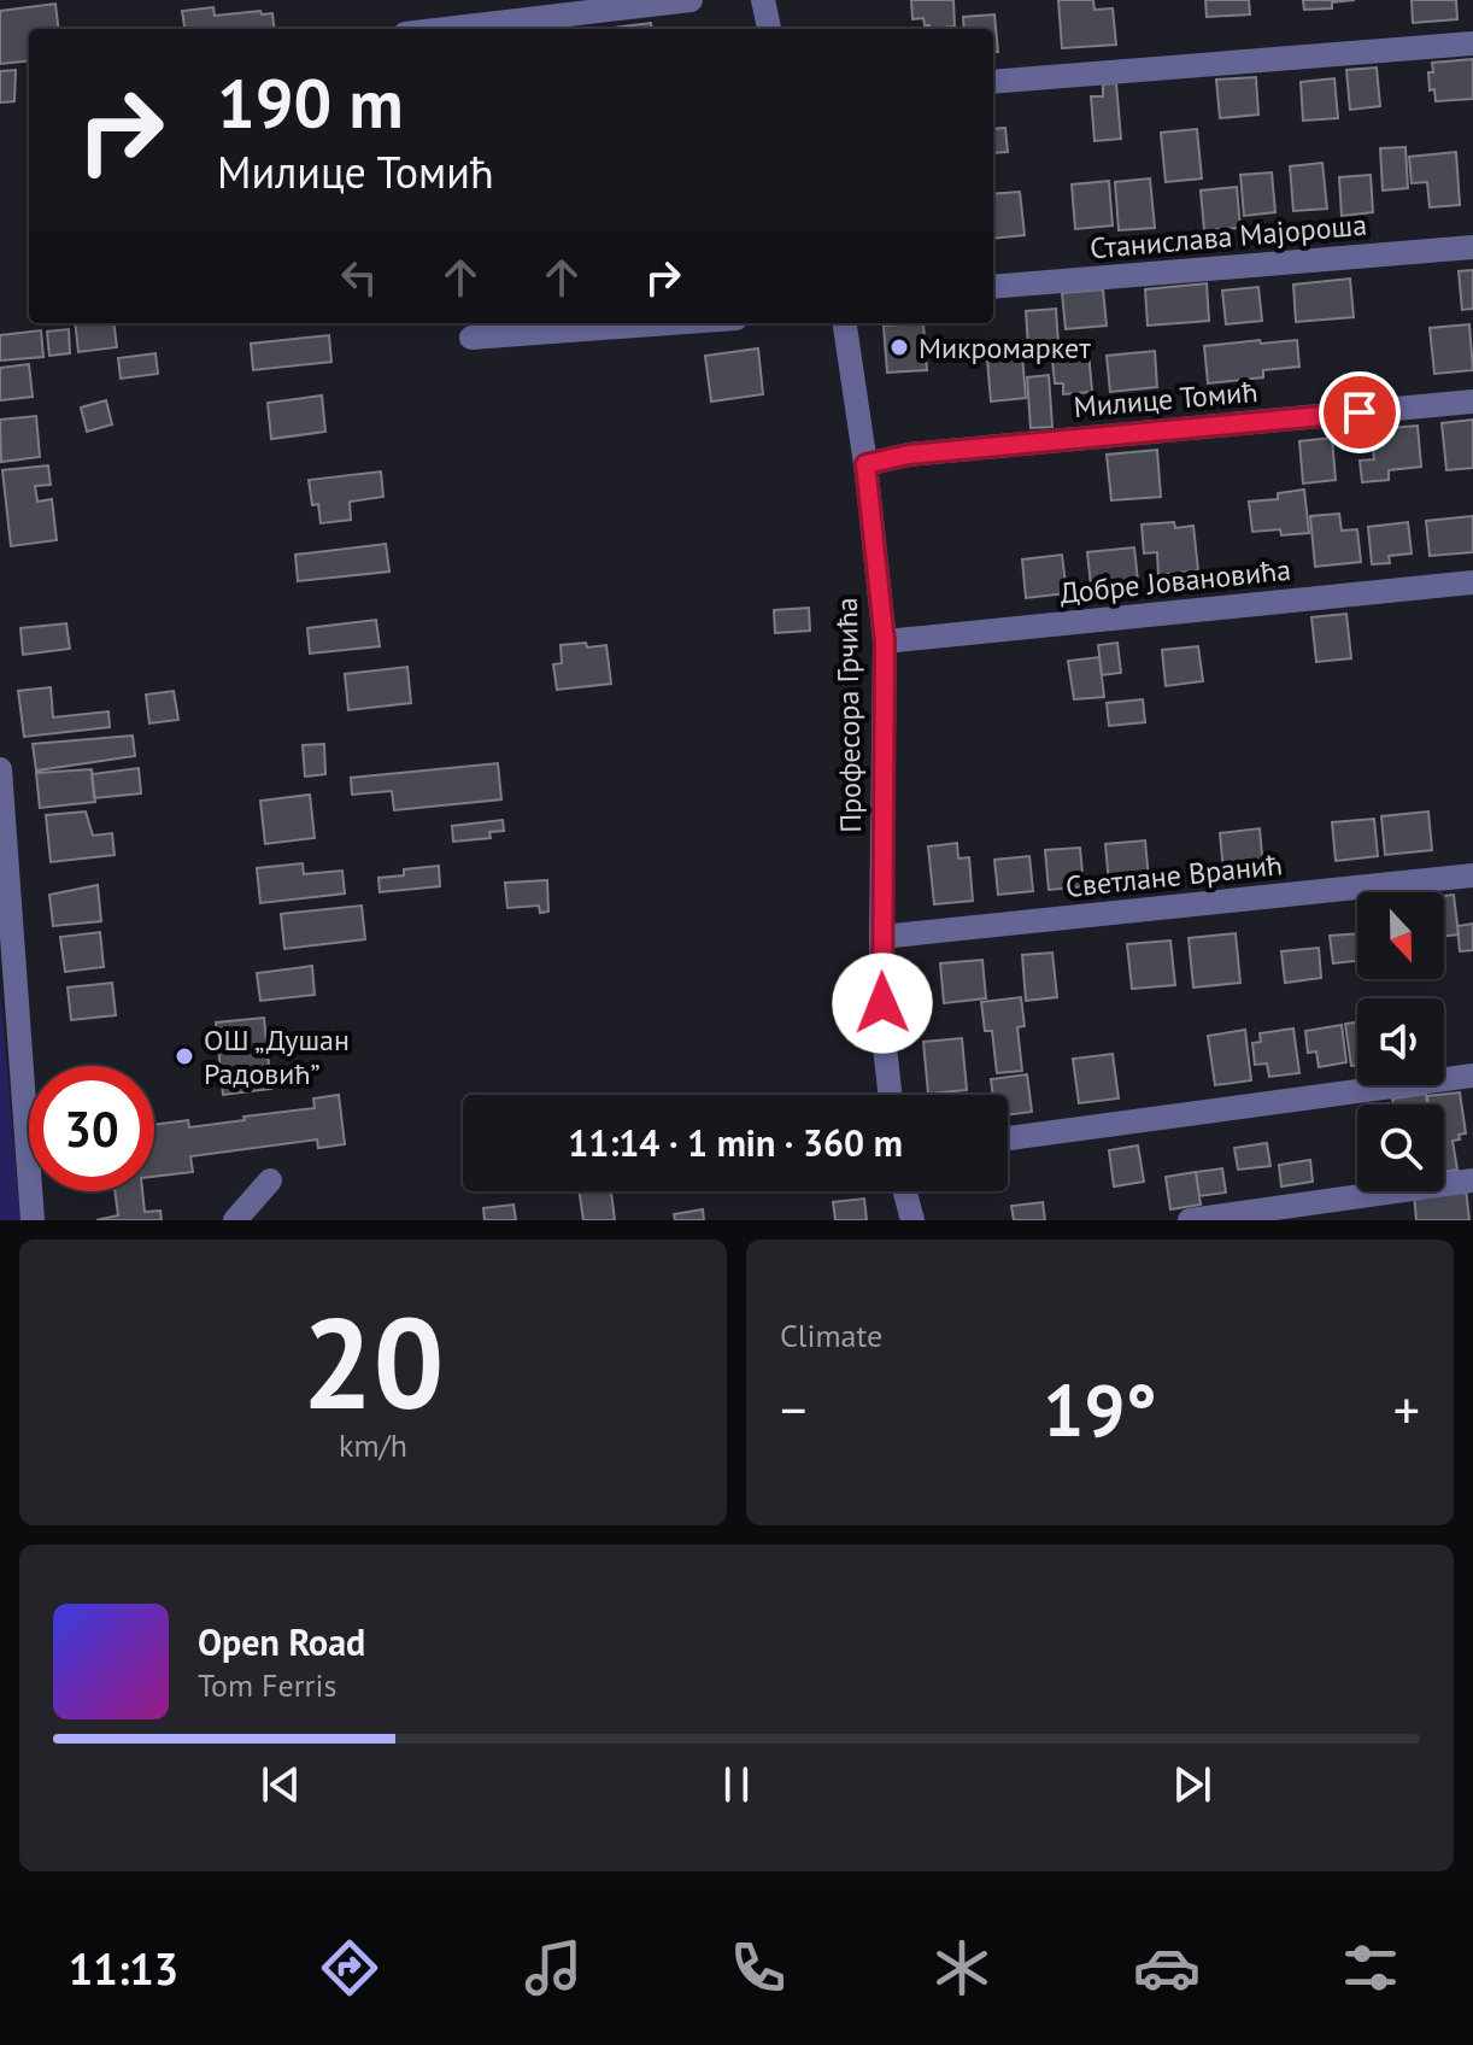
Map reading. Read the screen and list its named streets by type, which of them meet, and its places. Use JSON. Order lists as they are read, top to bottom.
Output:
{
  "streets": {
    "street": [
      "Станислава Мајороша",
      "Милице Томић",
      "Добре Јовановића",
      "Професора Грчића",
      "Светлане Вранић"
    ]
  },
  "crossings": [
    ["Милице Томић", "Професора Грчића"],
    ["Добре Јовановића", "Професора Грчића"],
    ["Професора Грчића", "Светлане Вранић"]
  ],
  "places": ["Микромаркет", "ОШ „Душан Радовић”"],
  "north": "bottom",
  "page": {
    "turn": ["190 m", "Милице Томић"],
    "limit": "30",
    "trip": "11:14 · 1 min · 360 m",
    "tile": [
      ["20", "km/h"],
      "Climate"
    ],
    "heat": ["−", "19°", "+"],
    "song": ["Open Road", "Tom Ferris"],
    "tabs": "11:13"
  }
}
